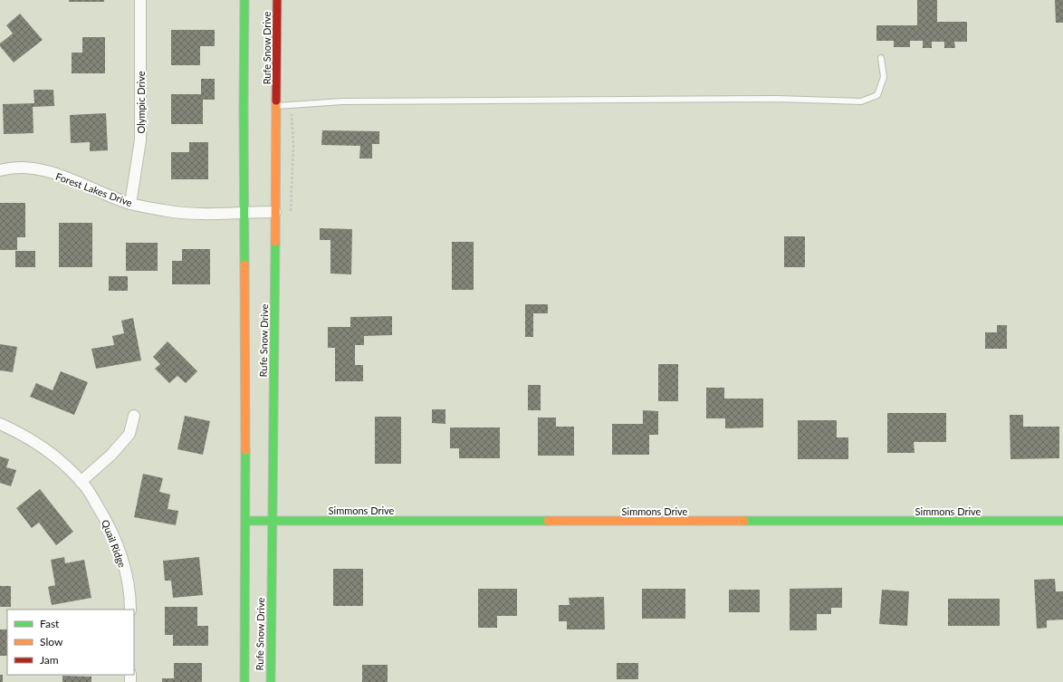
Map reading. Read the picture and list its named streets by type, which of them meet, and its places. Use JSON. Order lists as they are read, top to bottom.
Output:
{
  "streets": {
    "main road": ["Rufe Snow Drive", "Simmons Drive"],
    "street": ["Olympic Drive", "Forest Lakes Drive", "Quail Ridge"]
  },
  "crossings": [
    ["Rufe Snow Drive", "Forest Lakes Drive"],
    ["Rufe Snow Drive", "Simmons Drive"],
    ["Olympic Drive", "Forest Lakes Drive"]
  ],
  "legend": ["Fast", "Slow", "Jam"]
}
